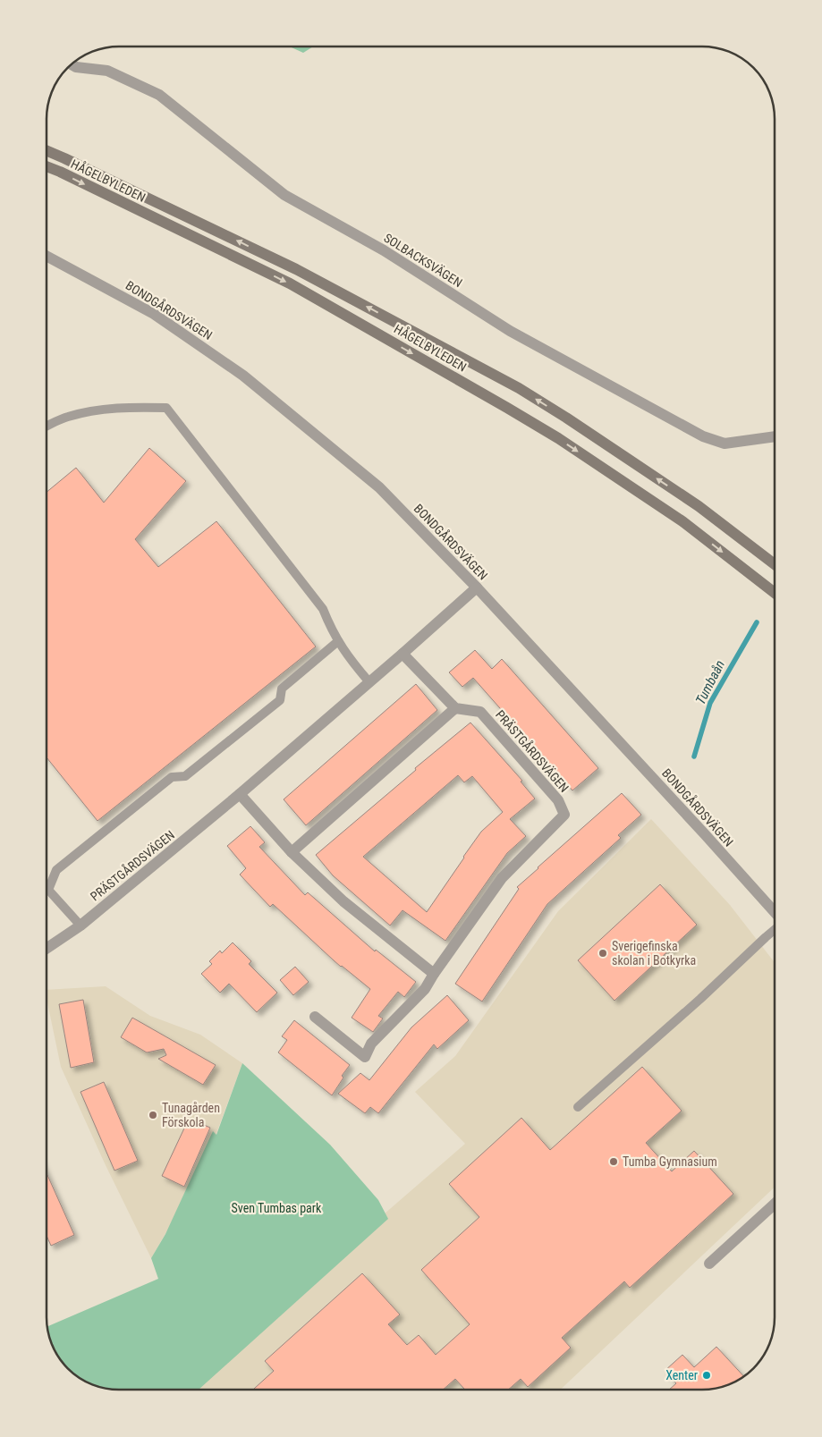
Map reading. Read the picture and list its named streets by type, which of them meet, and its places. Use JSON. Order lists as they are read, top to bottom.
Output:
{
  "streets": {
    "main road": ["HÅGELBYLEDEN"],
    "street": ["SOLBACKSVÄGEN", "BONDGÅRDSVÄGEN", "PRÄSTGÅRDSVÄGEN"]
  },
  "crossings": [
    ["BONDGÅRDSVÄGEN", "PRÄSTGÅRDSVÄGEN"]
  ],
  "water": ["Tumbaån"],
  "parks": ["Sven Tumbas park"],
  "places": [
    "Sverigefinska skolan i Botkyrka",
    "Tunagården Förskola",
    "Tumba Gymnasium",
    "Xenter"
  ]
}
